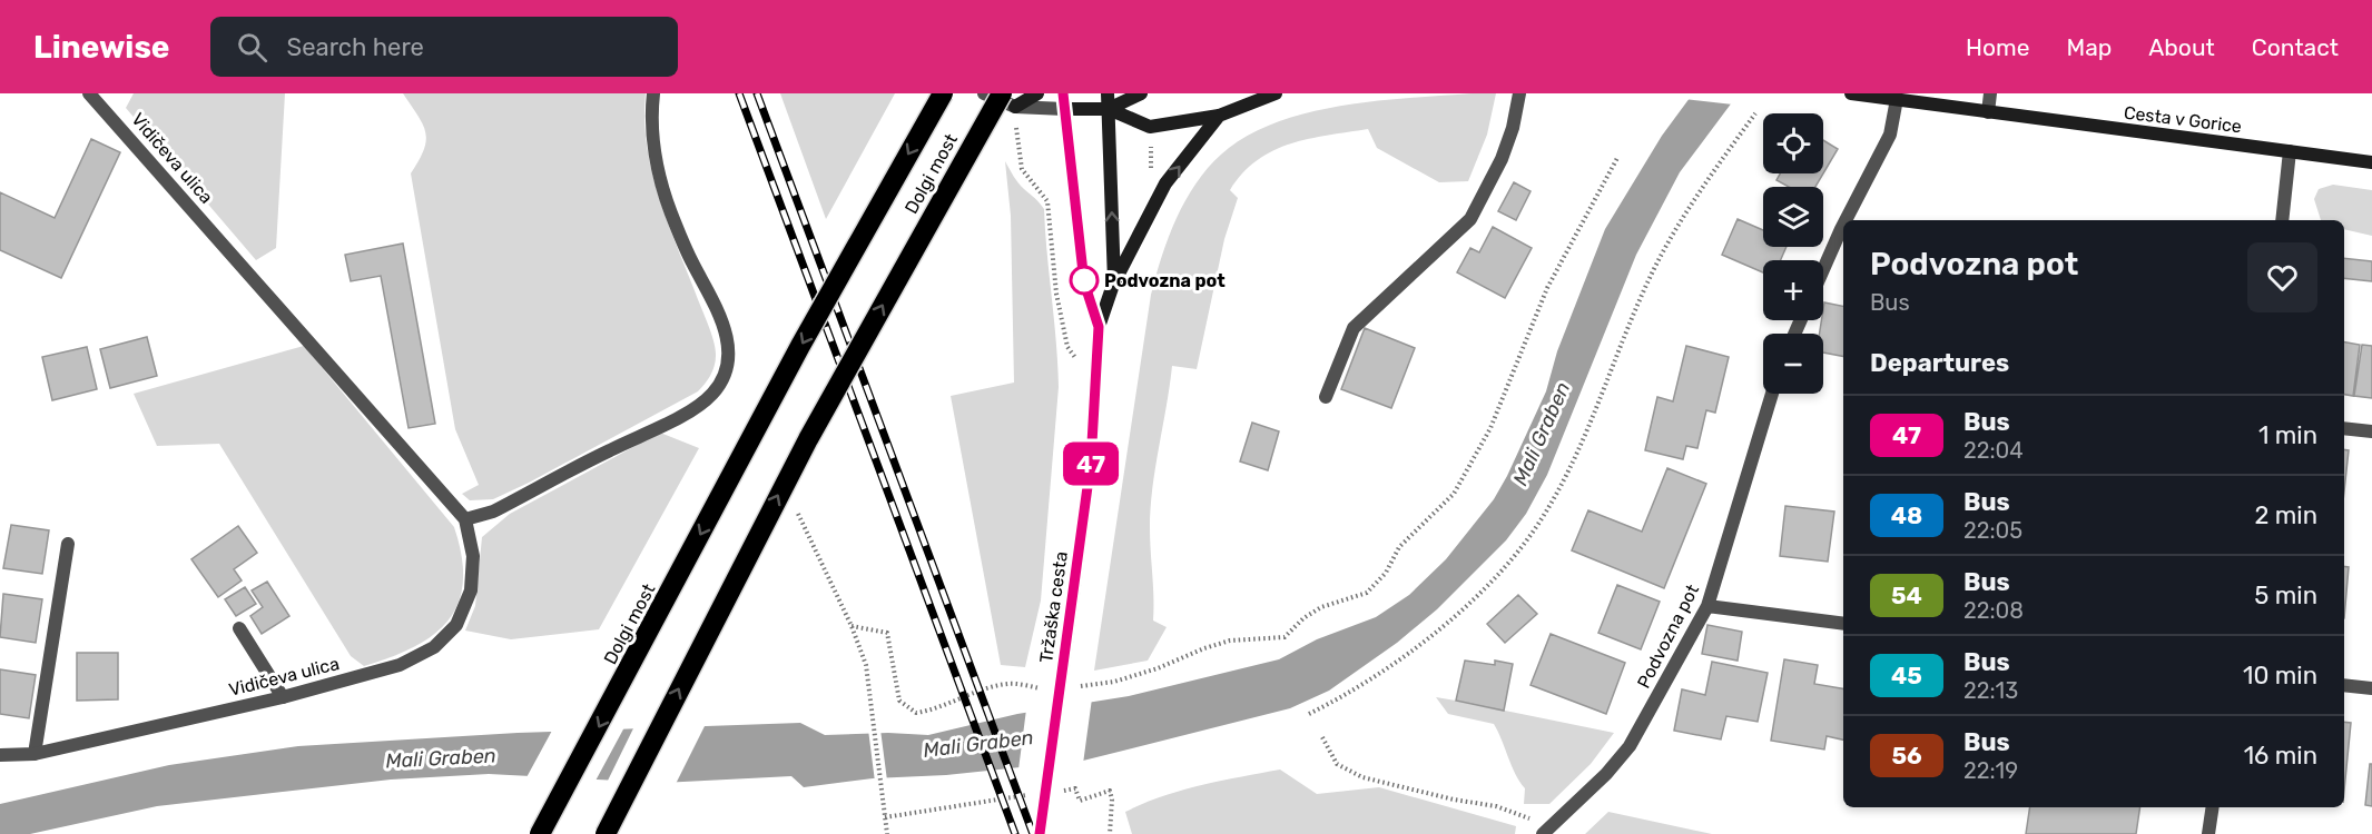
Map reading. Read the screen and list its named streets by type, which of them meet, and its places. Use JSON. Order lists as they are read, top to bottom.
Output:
{
  "streets": {
    "highway": ["Dolgi most"],
    "main road": ["Cesta v Gorice", "Tržaška cesta"],
    "street": ["Vidičeva ulica", "Podvozna pot"]
  },
  "water": ["Mali Graben"],
  "places": ["Podvozna pot"],
  "lines": ["bus line 47"],
  "page": {
    "header": "Linewise",
    "search": "Search here",
    "nav": [
      "Home",
      "Map",
      "About",
      "Contact"
    ],
    "on_map": "47",
    "map_buttons": ["+", "−"],
    "heading": [
      ["Podvozna pot", "Bus"],
      "Departures"
    ],
    "list": [
      {
        "mark": "47",
        "name": "Bus",
        "note": "22:04",
        "value": "1 min"
      },
      {
        "mark": "48",
        "name": "Bus",
        "note": "22:05",
        "value": "2 min"
      },
      {
        "mark": "54",
        "name": "Bus",
        "note": "22:08",
        "value": "5 min"
      },
      {
        "mark": "45",
        "name": "Bus",
        "note": "22:13",
        "value": "10 min"
      },
      {
        "mark": "56",
        "name": "Bus",
        "note": "22:19",
        "value": "16 min"
      }
    ]
  }
}
